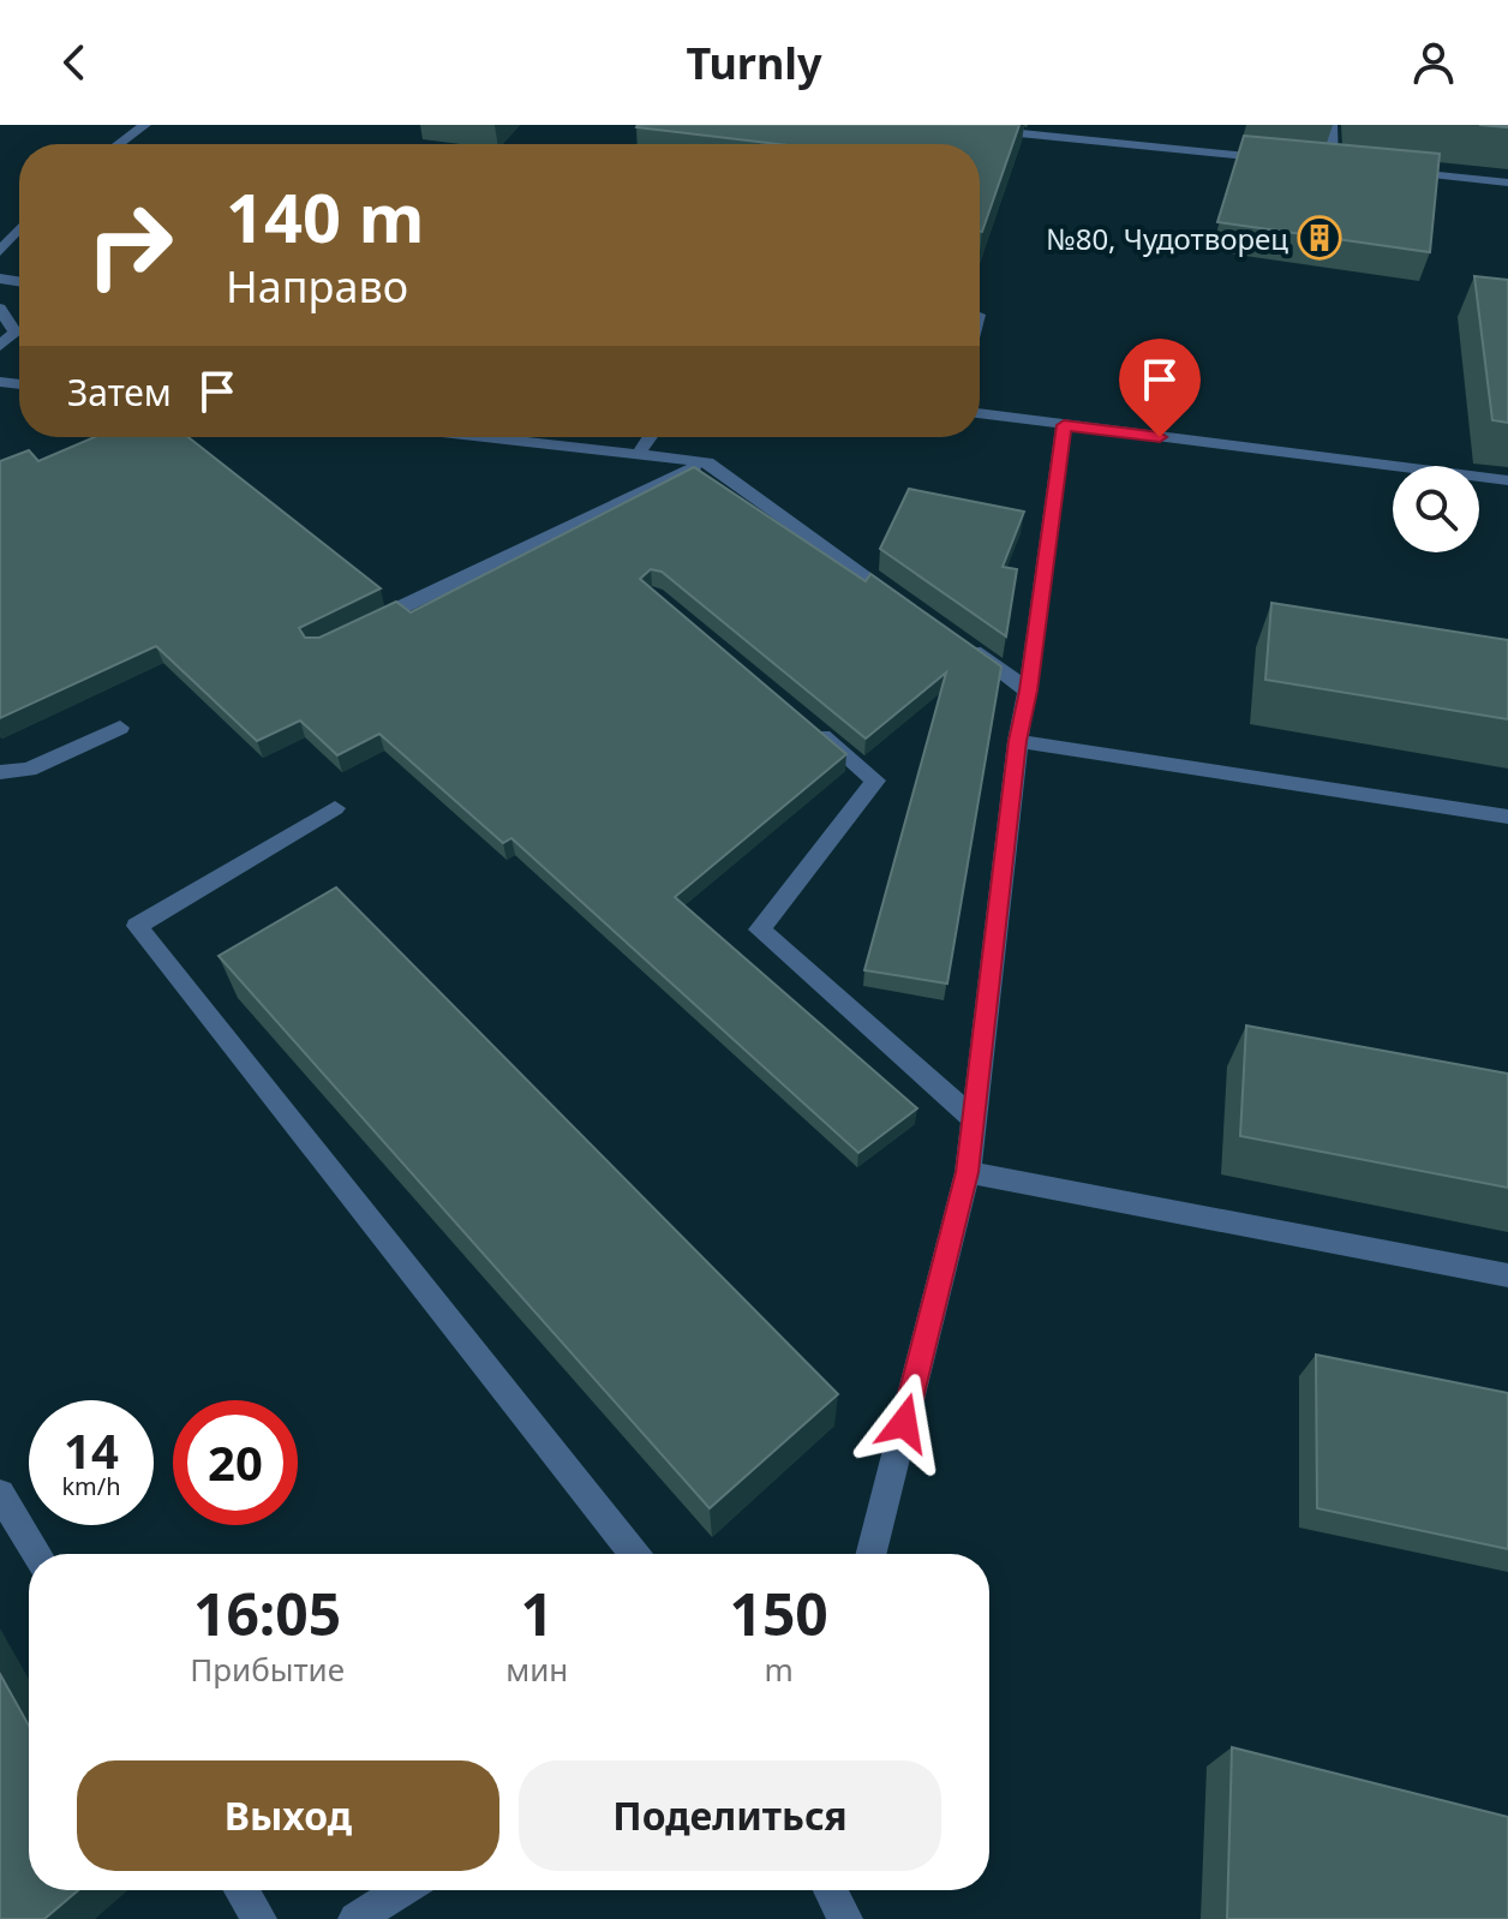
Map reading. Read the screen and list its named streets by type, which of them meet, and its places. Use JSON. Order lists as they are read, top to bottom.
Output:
{
  "places": {
    "building": ["№80, Чудотворец"]
  },
  "page": {
    "header": "Turnly",
    "turn": ["140 m", "Направо"],
    "then": "Затем",
    "speed": "14 km/h",
    "limit": "20",
    "eta": [
      "16:05",
      "Прибытие",
      "1",
      "мин",
      "150",
      "m"
    ],
    "buttons": ["Выход", "Поделиться"]
  }
}
